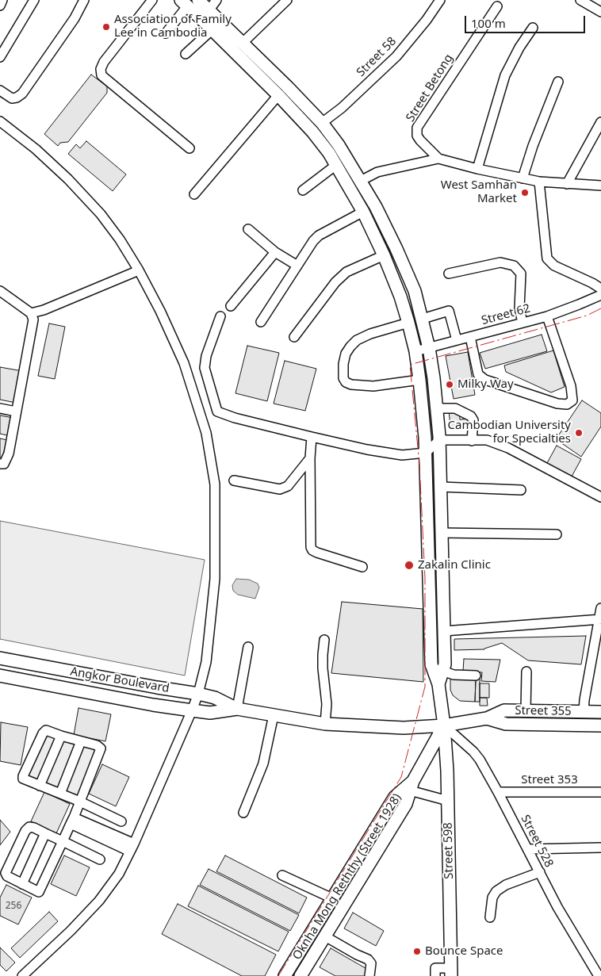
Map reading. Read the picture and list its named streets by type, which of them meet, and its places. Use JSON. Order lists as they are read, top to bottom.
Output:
{
  "streets": {
    "main road": [
      "Angkor Boulevard",
      "Street 355",
      "Street 598",
      "Oknha Mong Reththy (Street 1928)"
    ],
    "street": [
      "Street 58",
      "Street Betong",
      "Street 62",
      "Street 353",
      "Street 528"
    ]
  },
  "crossings": [
    ["Angkor Boulevard", "Street 355"],
    ["Angkor Boulevard", "Street 528"],
    ["Angkor Boulevard", "Street 598"],
    ["Angkor Boulevard", "Oknha Mong Reththy (Street 1928)"],
    ["Street 355", "Street 528"],
    ["Street 355", "Street 598"],
    ["Street 355", "Oknha Mong Reththy (Street 1928)"],
    ["Street 353", "Street 528"],
    ["Street 528", "Street 598"],
    ["Street 528", "Oknha Mong Reththy (Street 1928)"],
    ["Street 598", "Oknha Mong Reththy (Street 1928)"]
  ],
  "places": [
    "Association of Family Lee in Cambodia",
    "West Samhan Market",
    "Milky Way",
    "Cambodian University for Specialties",
    "Zakalin Clinic",
    "Bounce Space"
  ],
  "house_numbers": ["256"],
  "scale_bar": "100 m"
}
